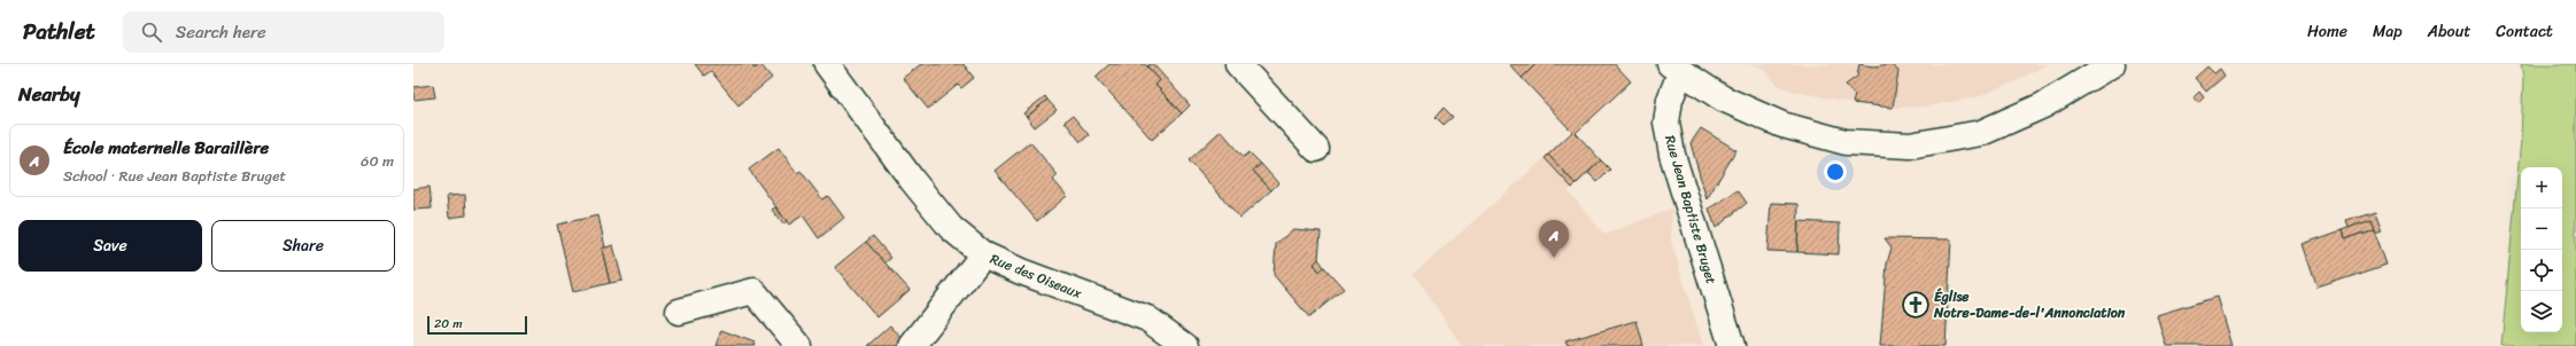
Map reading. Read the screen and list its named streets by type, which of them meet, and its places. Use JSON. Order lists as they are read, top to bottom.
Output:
{
  "streets": {
    "street": ["Rue Jean Baptiste Bruget", "Rue des Oiseaux"]
  },
  "places": {
    "church": ["Église Notre-Dame-de-l'Annonciation"]
  },
  "scale_bar": "20 m",
  "page": {
    "header": "Pathlet",
    "search": "Search here",
    "nav": [
      "Home",
      "Map",
      "About",
      "Contact"
    ],
    "heading": "Nearby",
    "list": [
      {
        "mark": "A",
        "name": "École maternelle Baraillère",
        "note": "School · Rue Jean Baptiste Bruget",
        "value": "60 m"
      }
    ],
    "map_buttons": ["+", "−"],
    "buttons": ["Save", "Share"],
    "pins": "A",
    "scale": "20 m"
  }
}
